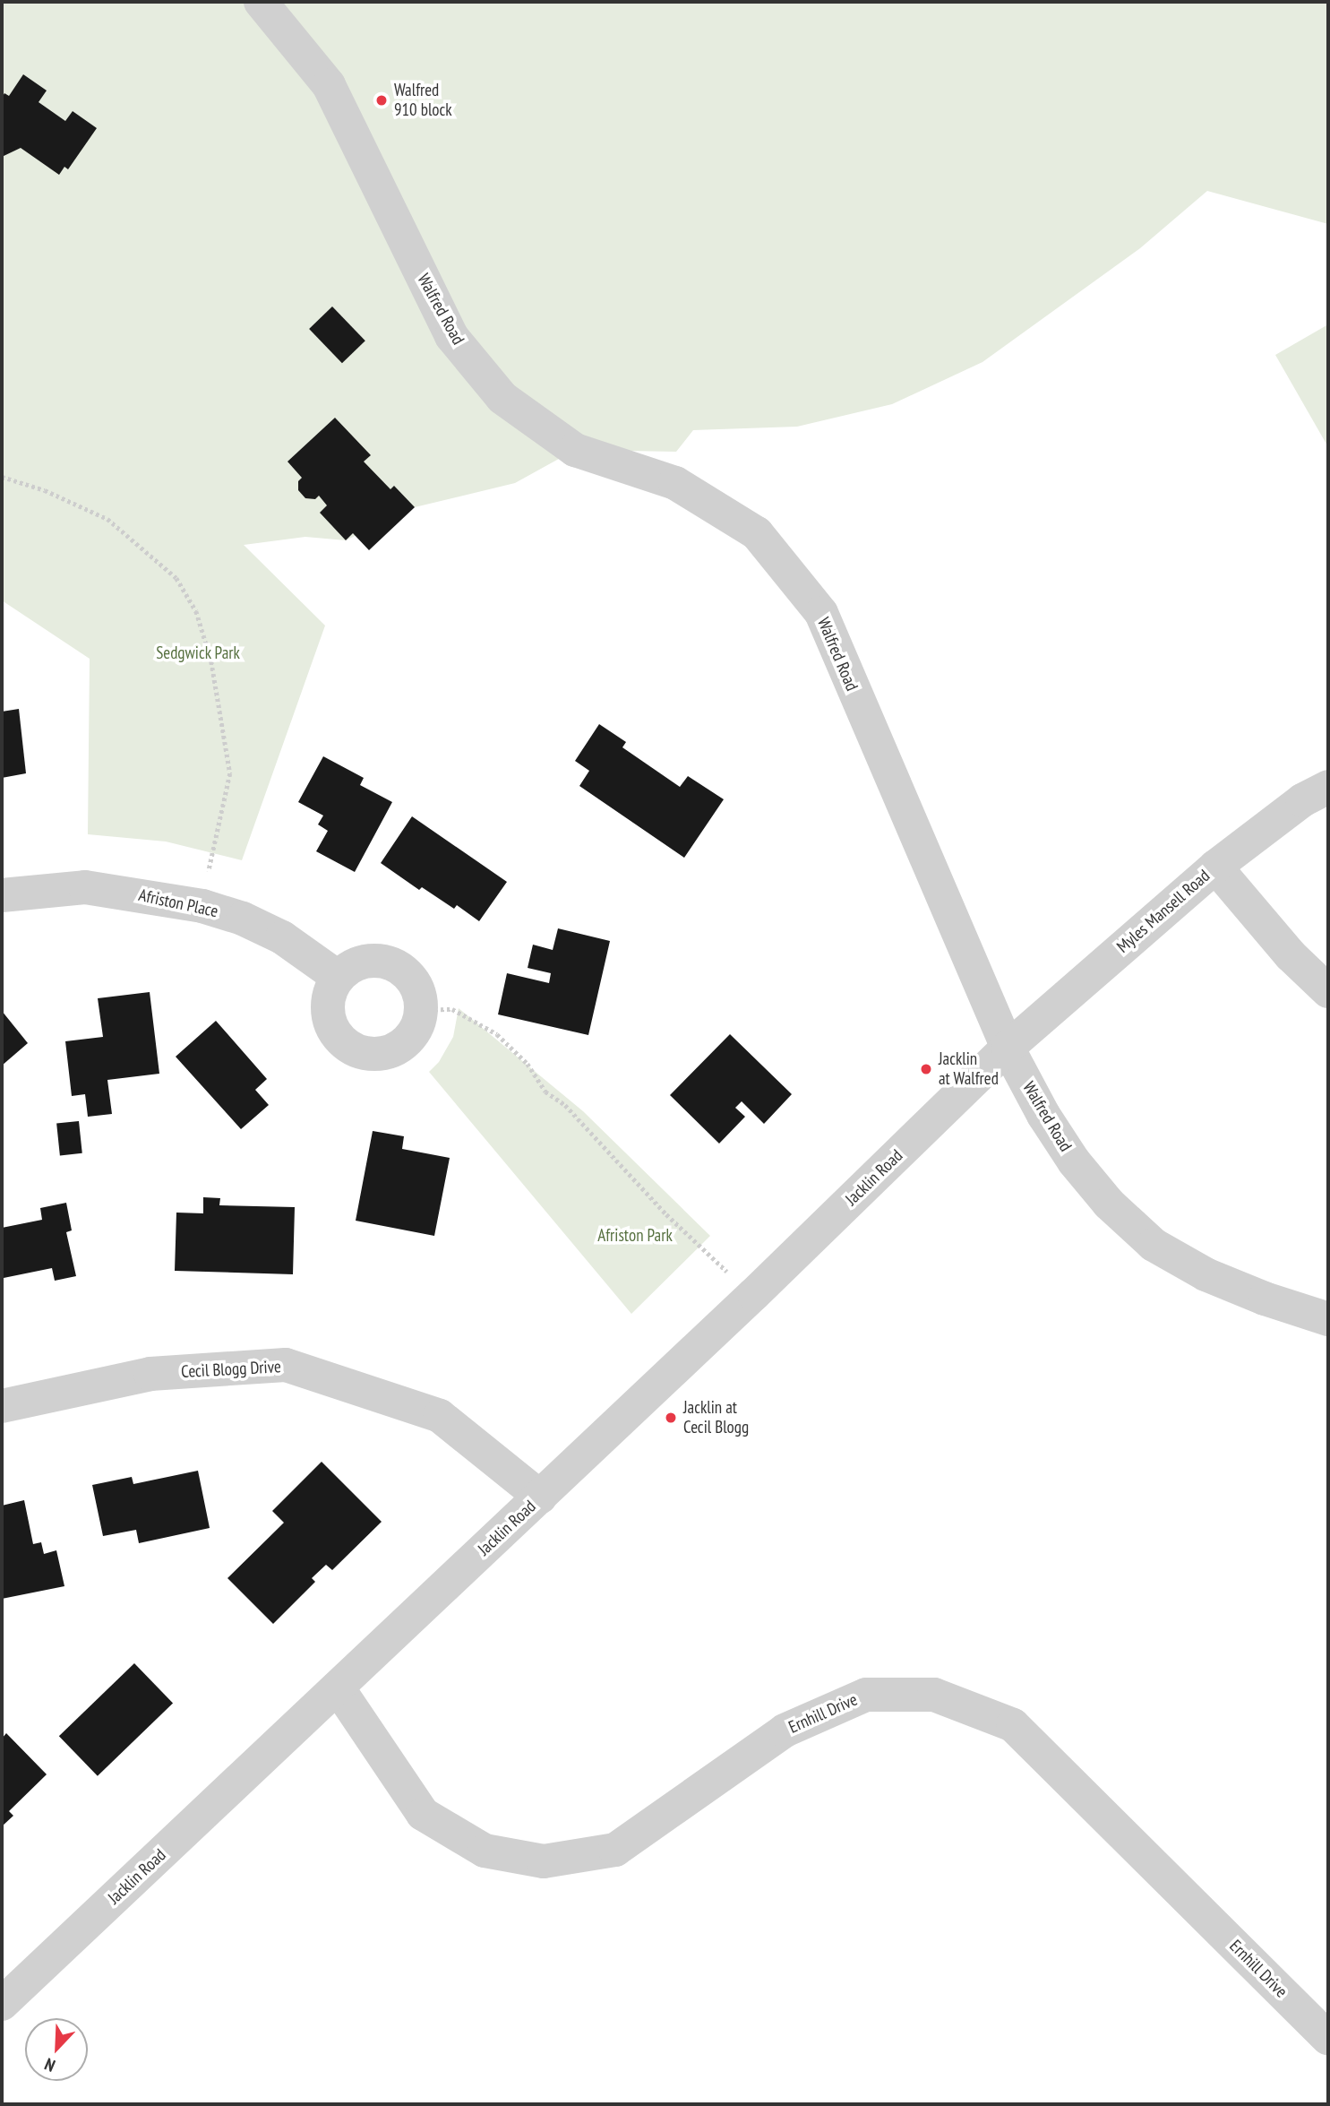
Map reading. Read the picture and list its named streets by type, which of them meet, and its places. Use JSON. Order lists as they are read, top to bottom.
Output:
{
  "streets": {
    "street": [
      "Walfred Road",
      "Afriston Place",
      "Myles Mansell Road",
      "Jacklin Road",
      "Cecil Blogg Drive",
      "Ernhill Drive"
    ]
  },
  "crossings": [
    ["Walfred Road", "Myles Mansell Road"],
    ["Walfred Road", "Jacklin Road"],
    ["Myles Mansell Road", "Jacklin Road"],
    ["Jacklin Road", "Cecil Blogg Drive"],
    ["Jacklin Road", "Ernhill Drive"]
  ],
  "parks": ["Sedgwick Park", "Afriston Park"],
  "places": ["Walfred 910 block", "Jacklin at Walfred", "Jacklin at Cecil Blogg"],
  "north": "bottom left"
}
